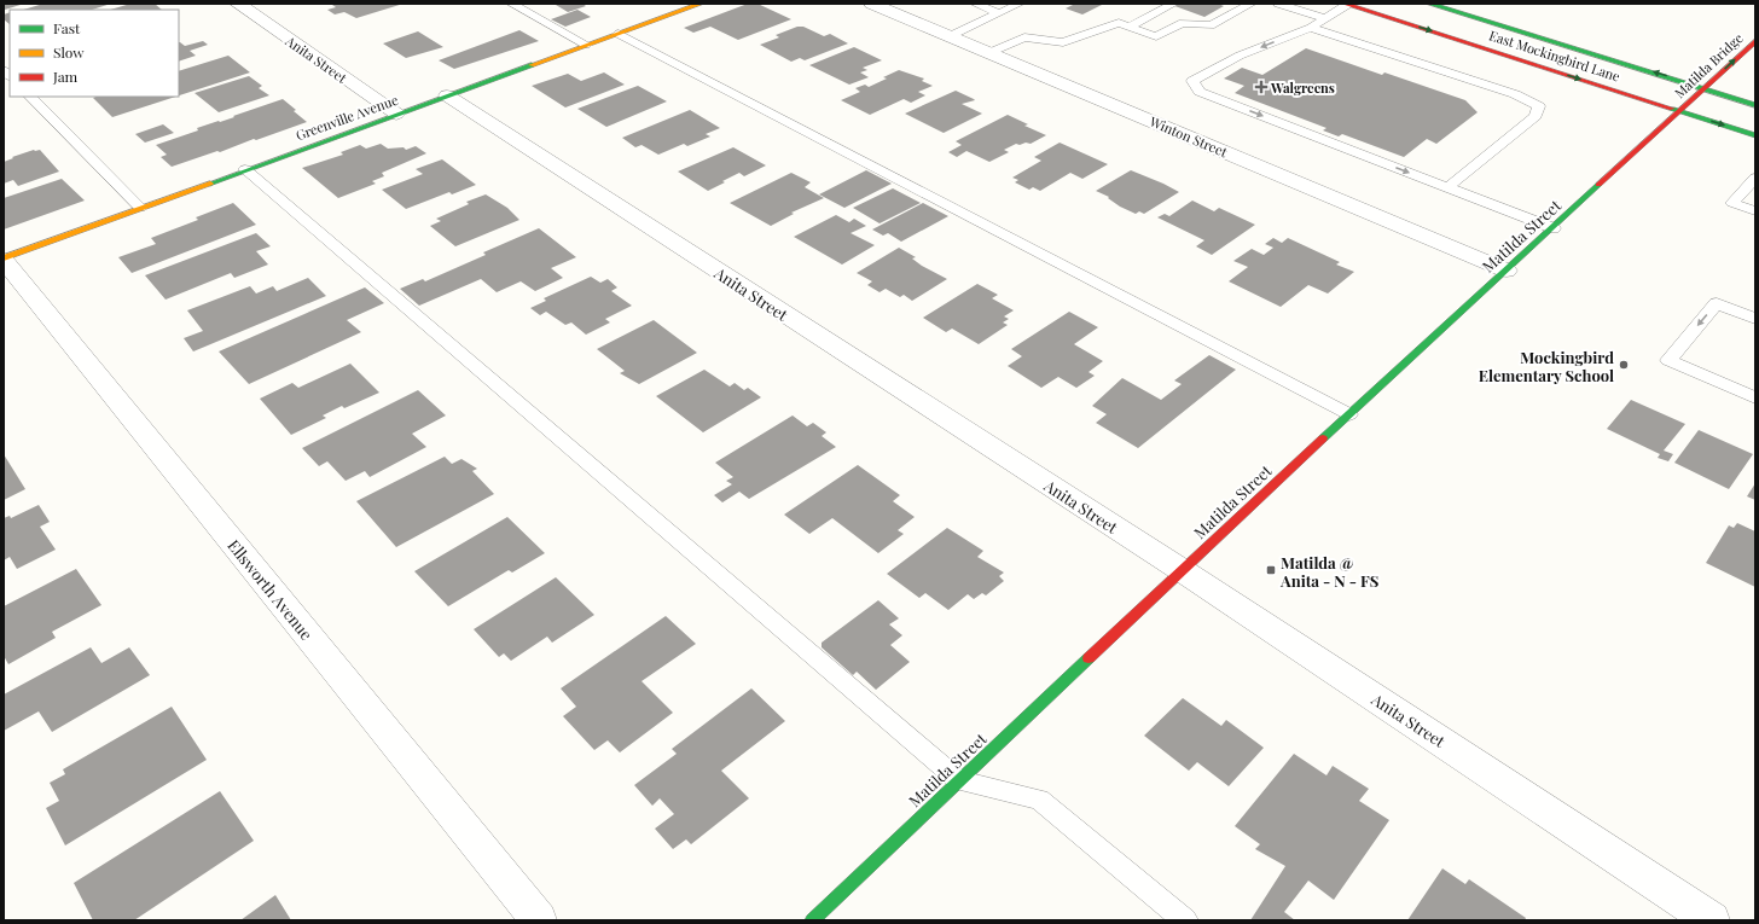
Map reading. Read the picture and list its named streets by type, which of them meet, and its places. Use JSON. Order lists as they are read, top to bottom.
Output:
{
  "streets": {
    "main road": [
      "East Mockingbird Lane",
      "Matilda Bridge",
      "Greenville Avenue",
      "Matilda Street"
    ],
    "street": ["Anita Street", "Winton Street", "Ellsworth Avenue"]
  },
  "crossings": [
    ["East Mockingbird Lane", "Matilda Bridge"],
    ["East Mockingbird Lane", "Matilda Street"],
    ["Anita Street", "Greenville Avenue"],
    ["Anita Street", "Matilda Street"],
    ["Matilda Bridge", "Matilda Street"],
    ["Greenville Avenue", "Ellsworth Avenue"],
    ["Winton Street", "Matilda Street"]
  ],
  "one_way": ["Matilda Bridge"],
  "places": {
    "health": ["Walgreens"],
    "other": ["Mockingbird Elementary School"],
    "transit": ["Matilda @ Anita - N - FS"]
  },
  "legend": ["Fast", "Slow", "Jam"]
}
